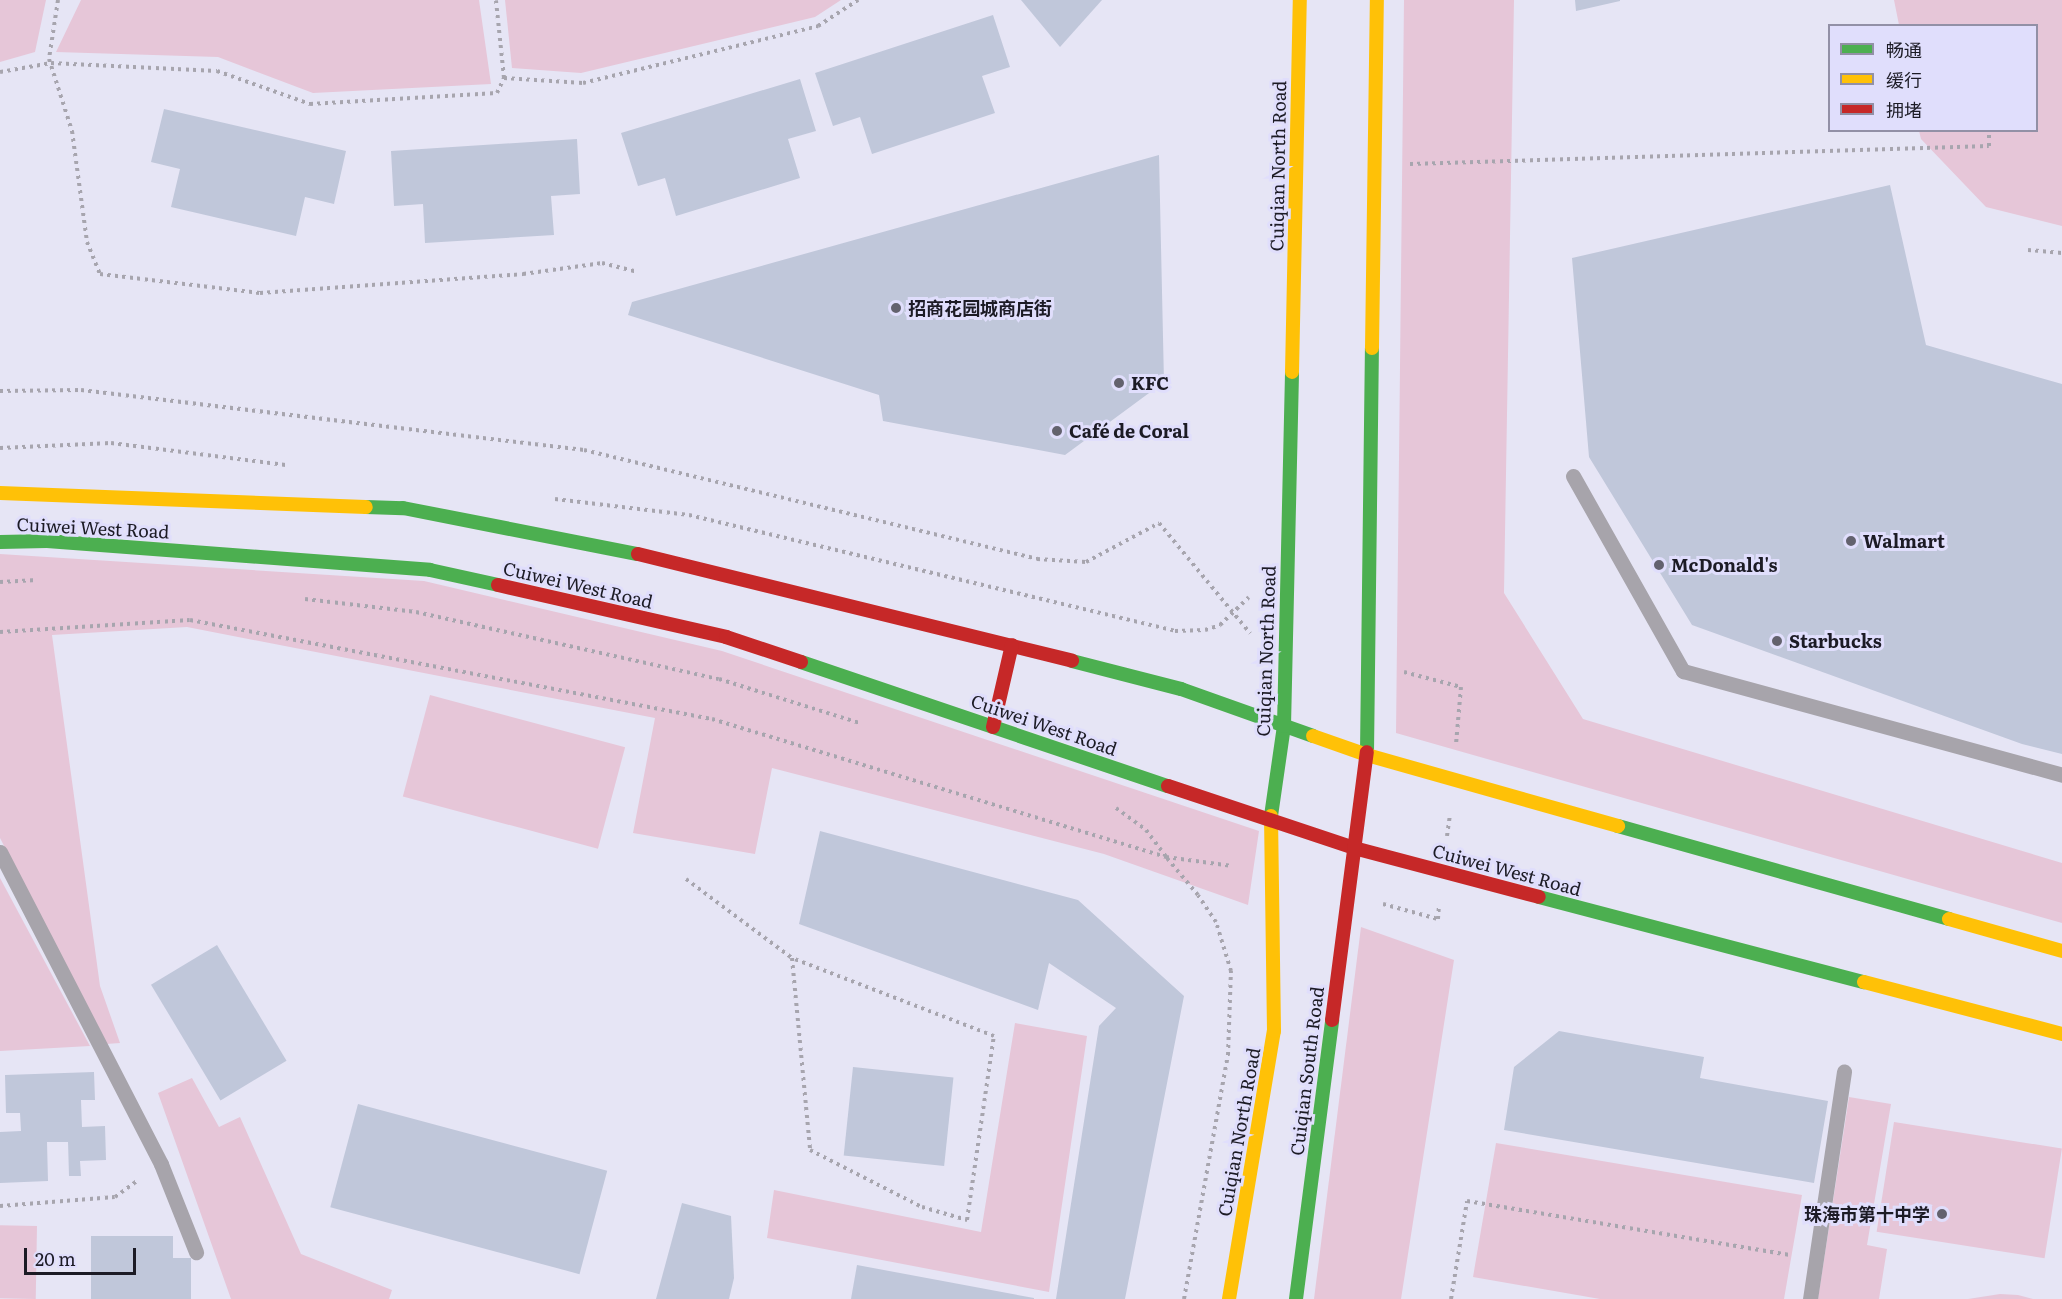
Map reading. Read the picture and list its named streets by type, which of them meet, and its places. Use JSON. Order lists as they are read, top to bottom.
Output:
{
  "streets": {
    "main road": ["Cuiqian North Road", "Cuiwei West Road", "Cuiqian South Road"]
  },
  "crossings": [
    ["Cuiqian North Road", "Cuiwei West Road"],
    ["Cuiwei West Road", "Cuiqian South Road"]
  ],
  "places": [
    "招商花园城商店街",
    "KFC",
    "Café de Coral",
    "Walmart",
    "McDonald's",
    "Starbucks",
    "珠海市第十中学"
  ],
  "legend": ["畅通", "缓行", "拥堵"],
  "scale_bar": "20 m"
}
